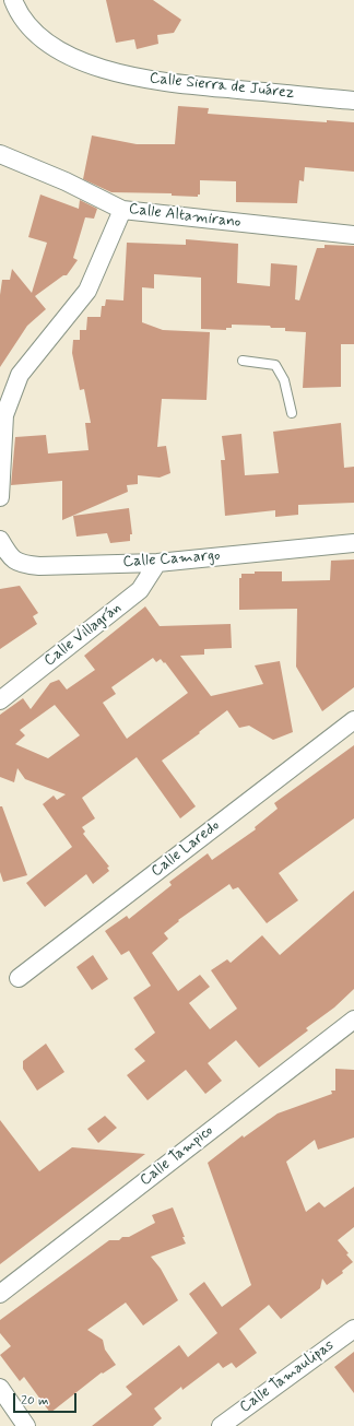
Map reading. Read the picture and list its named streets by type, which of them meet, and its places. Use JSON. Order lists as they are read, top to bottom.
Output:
{
  "streets": {
    "street": [
      "Calle Sierra de Juárez",
      "Calle Altamirano",
      "Calle Camargo",
      "Calle Villagrán",
      "Calle Laredo",
      "Calle Tampico",
      "Calle Tamaulipas"
    ]
  },
  "crossings": [
    ["Calle Camargo", "Calle Villagrán"]
  ],
  "scale_bar": "20 m"
}
